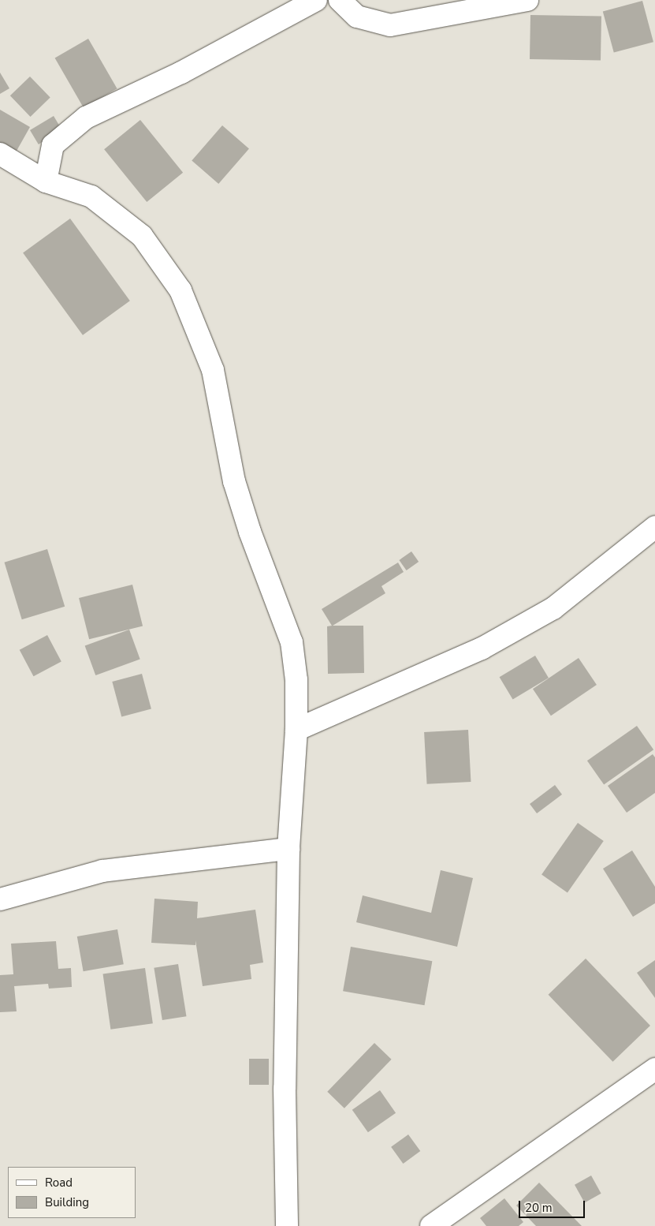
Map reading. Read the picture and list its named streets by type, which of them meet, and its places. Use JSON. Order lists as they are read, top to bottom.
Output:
{
  "legend": ["Road", "Building"],
  "scale_bar": "20 m"
}
